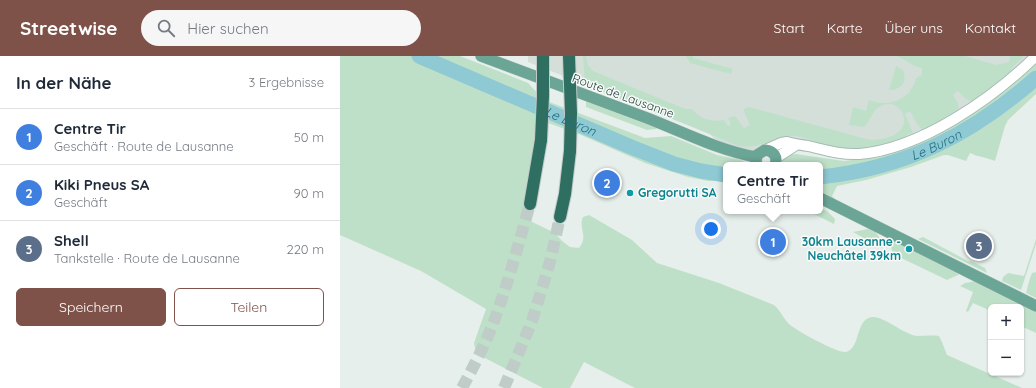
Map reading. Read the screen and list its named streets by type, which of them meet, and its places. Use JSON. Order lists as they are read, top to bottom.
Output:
{
  "streets": {
    "main road": ["Route de Lausanne"]
  },
  "water": ["Le Buron"],
  "places": ["Gregorutti SA", "30km Lausanne - Neuchâtel 39km"],
  "page": {
    "header": "Streetwise",
    "search": "Hier suchen",
    "nav": [
      "Start",
      "Karte",
      "Über uns",
      "Kontakt"
    ],
    "heading": ["In der Nähe", "3 Ergebnisse"],
    "list": [
      {
        "mark": "1",
        "name": "Centre Tir",
        "note": "Geschäft · Route de Lausanne",
        "value": "50 m"
      },
      {
        "mark": "2",
        "name": "Kiki Pneus SA",
        "note": "Geschäft",
        "value": "90 m"
      },
      {
        "mark": "3",
        "name": "Shell",
        "note": "Tankstelle · Route de Lausanne",
        "value": "220 m"
      }
    ],
    "popup": ["Centre Tir", "Geschäft"],
    "pins": ["2", "1", "3"],
    "buttons": ["Speichern", "Teilen"],
    "map_buttons": ["+", "−"]
  }
}
